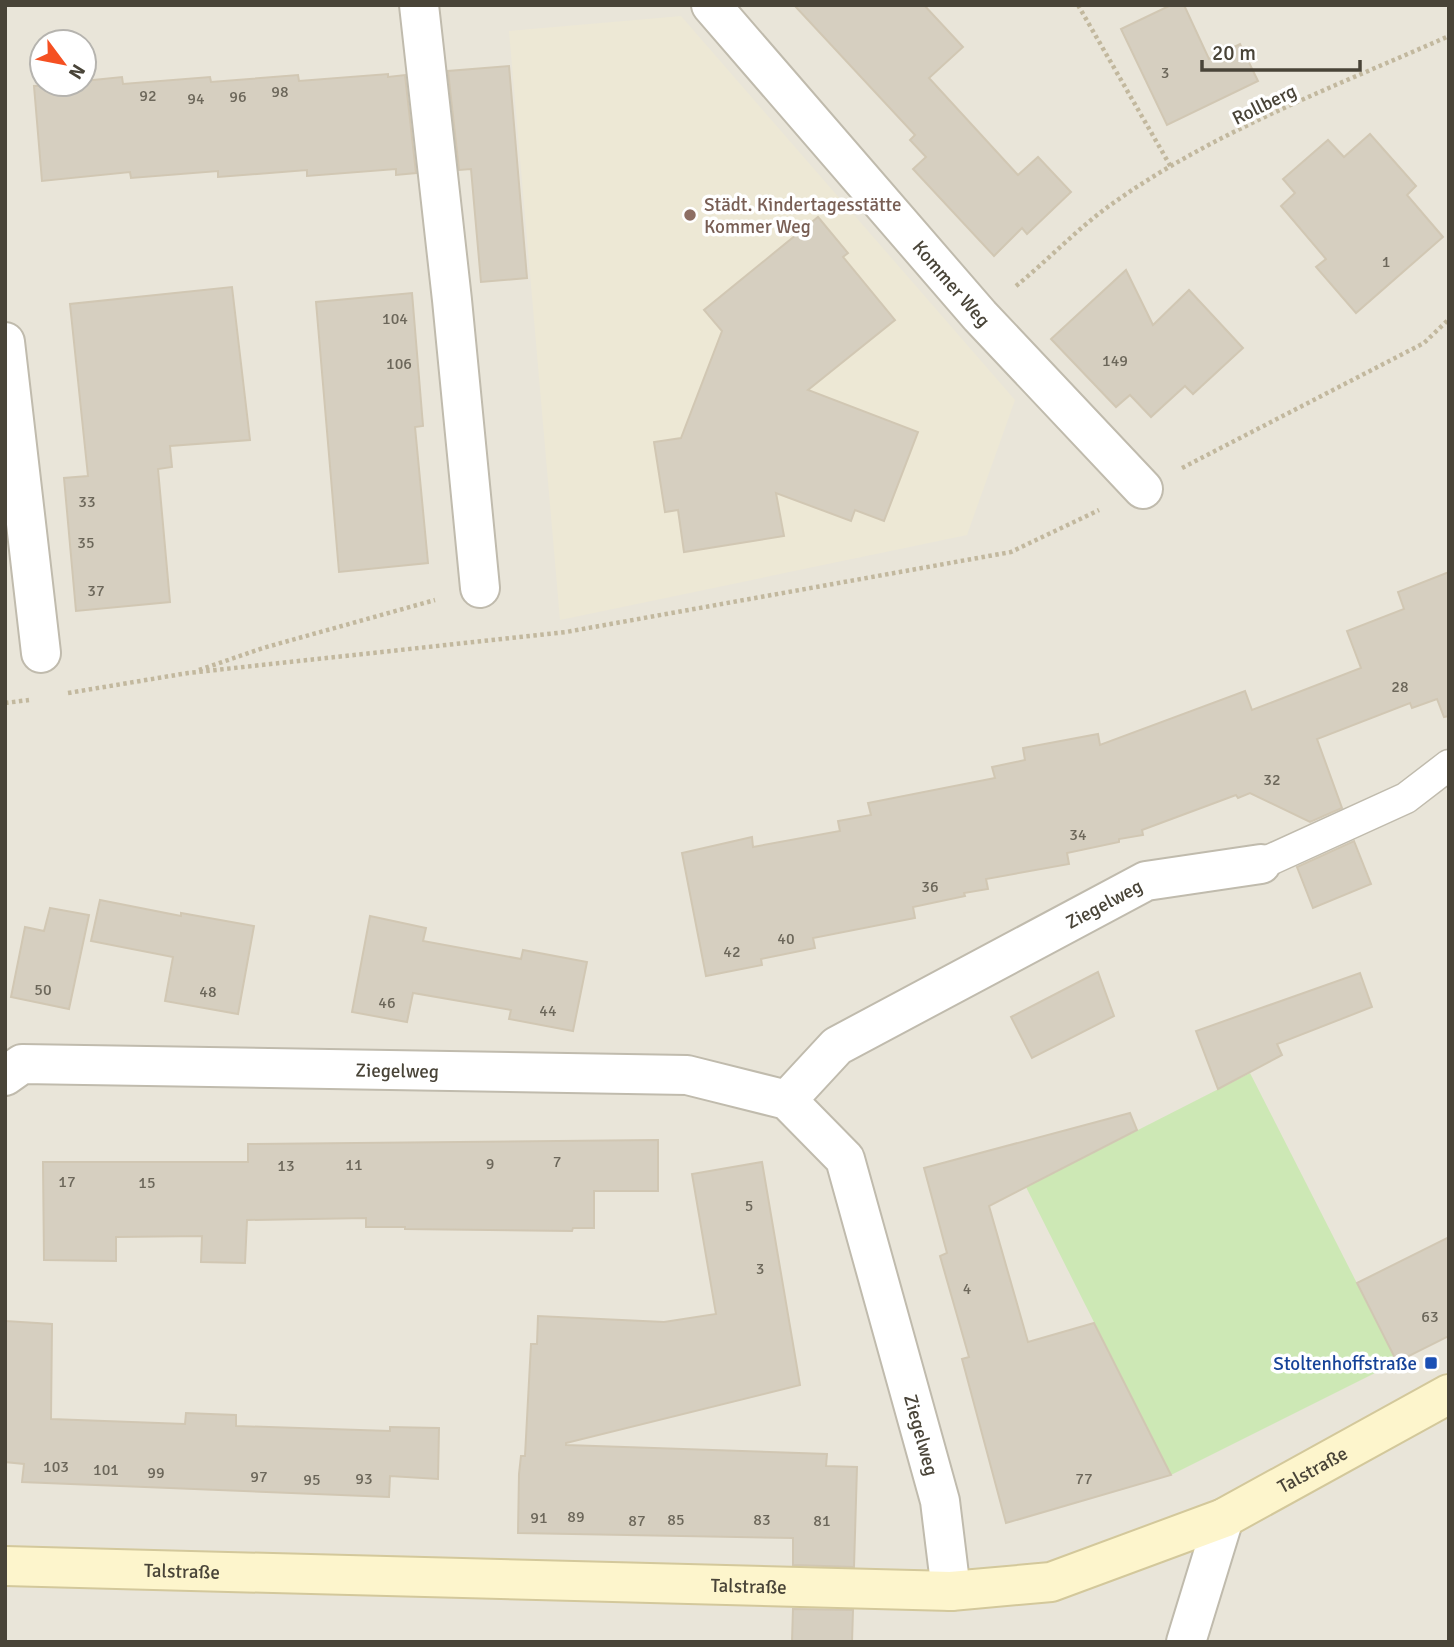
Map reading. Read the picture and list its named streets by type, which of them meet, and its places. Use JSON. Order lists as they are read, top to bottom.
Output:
{
  "streets": {
    "street": ["Kommer Weg", "Ziegelweg", "Talstraße"],
    "path": ["Rollberg"]
  },
  "crossings": [
    ["Rollberg", "Kommer Weg"],
    ["Ziegelweg", "Talstraße"]
  ],
  "places": {
    "other": ["Städt. Kindertagesstätte Kommer Weg"],
    "transit": ["Stoltenhoffstraße"]
  },
  "house_numbers": [
    "3",
    "98",
    "92",
    "96",
    "94",
    "1",
    "104",
    "149",
    "106",
    "33",
    "35",
    "37",
    "28",
    "32",
    "34",
    "36",
    "40",
    "42",
    "50",
    "48",
    "46",
    "44",
    "7",
    "9",
    "11",
    "13",
    "17",
    "15",
    "5",
    "3",
    "4",
    "63",
    "103",
    "101",
    "99",
    "97",
    "93",
    "77",
    "95",
    "89",
    "91",
    "85",
    "83",
    "87",
    "81"
  ],
  "scale_bar": "20 m",
  "north": "bottom right"
}
